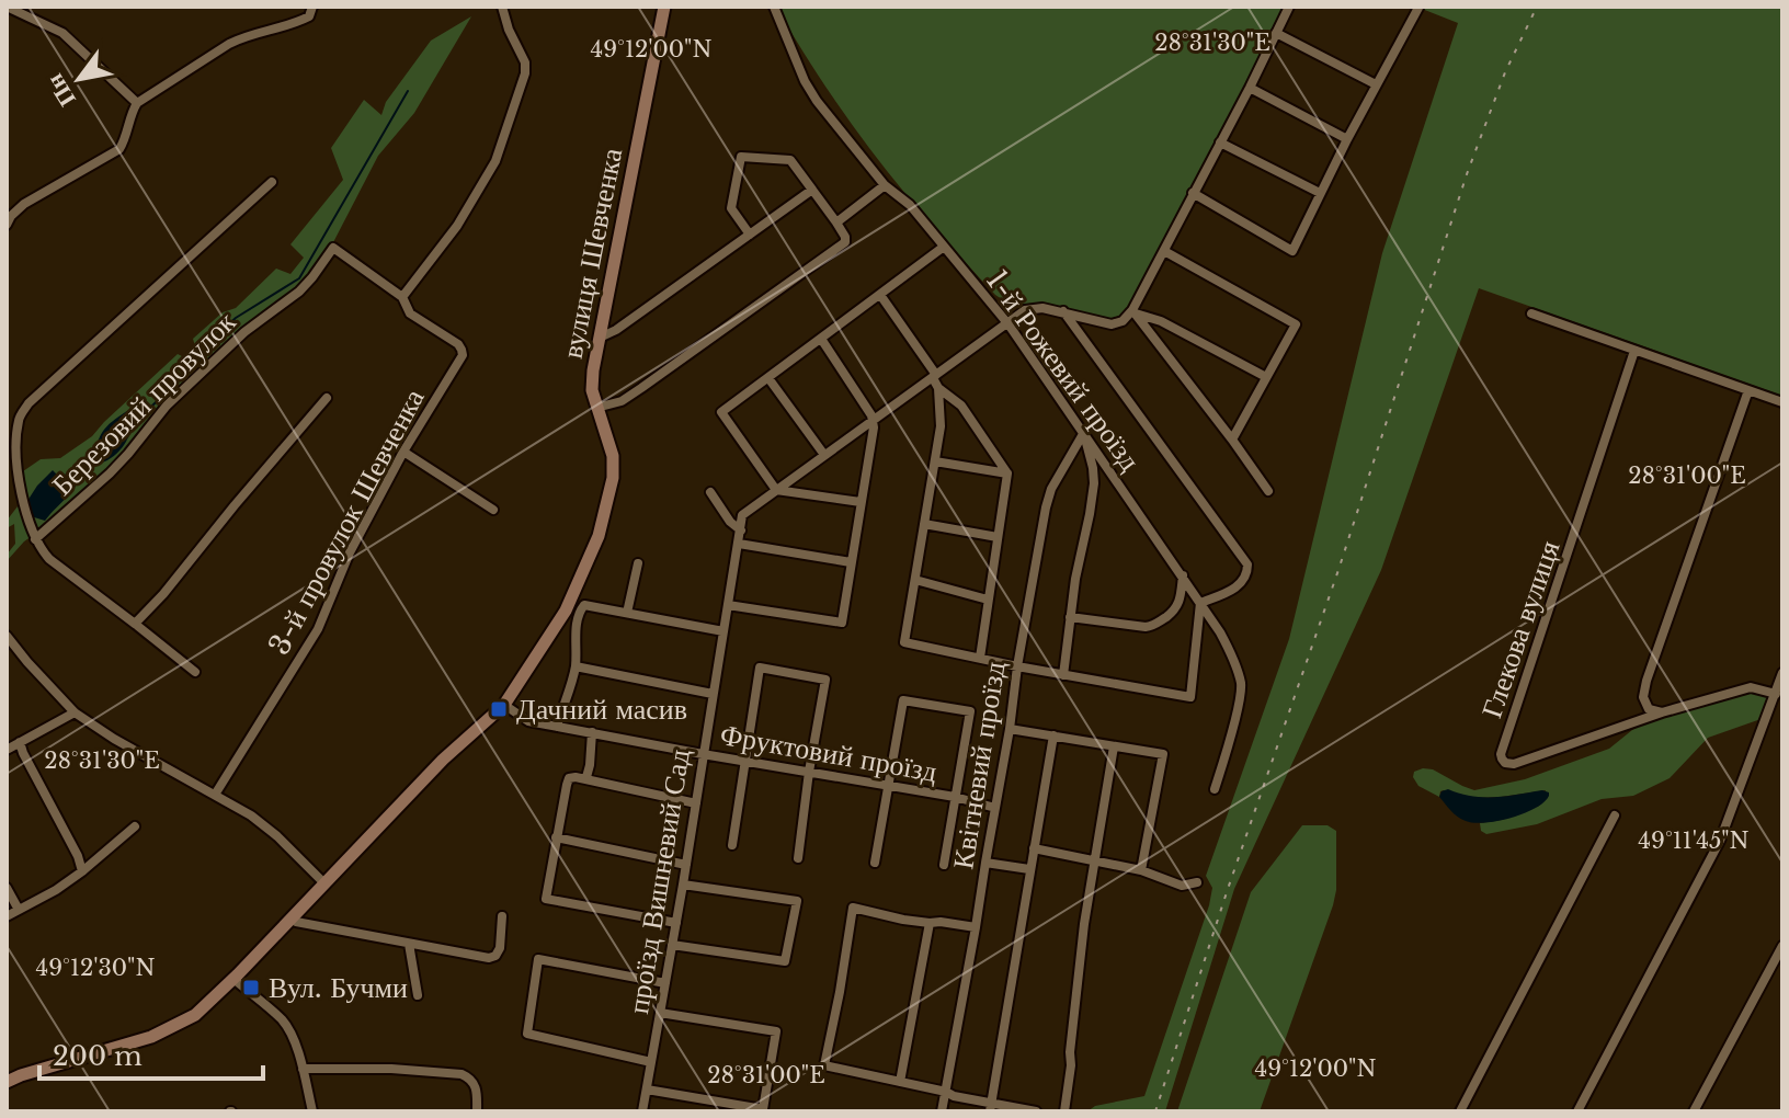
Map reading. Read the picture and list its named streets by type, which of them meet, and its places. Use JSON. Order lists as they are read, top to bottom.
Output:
{
  "streets": {
    "street": [
      "вулиця Шевченка",
      "1-й Рожевий проїзд",
      "Березовий провулок",
      "3-й провулок Шевченка",
      "Глекова вулиця",
      "Фруктовий проїзд",
      "Квітневий проїзд",
      "проїзд Вишневий Сад"
    ]
  },
  "crossings": [
    ["вулиця Шевченка", "Фруктовий проїзд"],
    ["1-й Рожевий проїзд", "Квітневий проїзд"],
    ["1-й Рожевий проїзд", "проїзд Вишневий Сад"],
    ["Березовий провулок", "3-й провулок Шевченка"],
    ["Фруктовий проїзд", "Квітневий проїзд"],
    ["Фруктовий проїзд", "проїзд Вишневий Сад"]
  ],
  "places": {
    "transit": ["Дачний масив", "Вул. Бучми"]
  },
  "scale_bar": "200 m",
  "north": "bottom left",
  "coordinates": [
    "28°31'30\"E",
    "49°12'00\"N",
    "28°31'00\"E",
    "49°11'45\"N",
    "49°12'30\"N"
  ]
}
